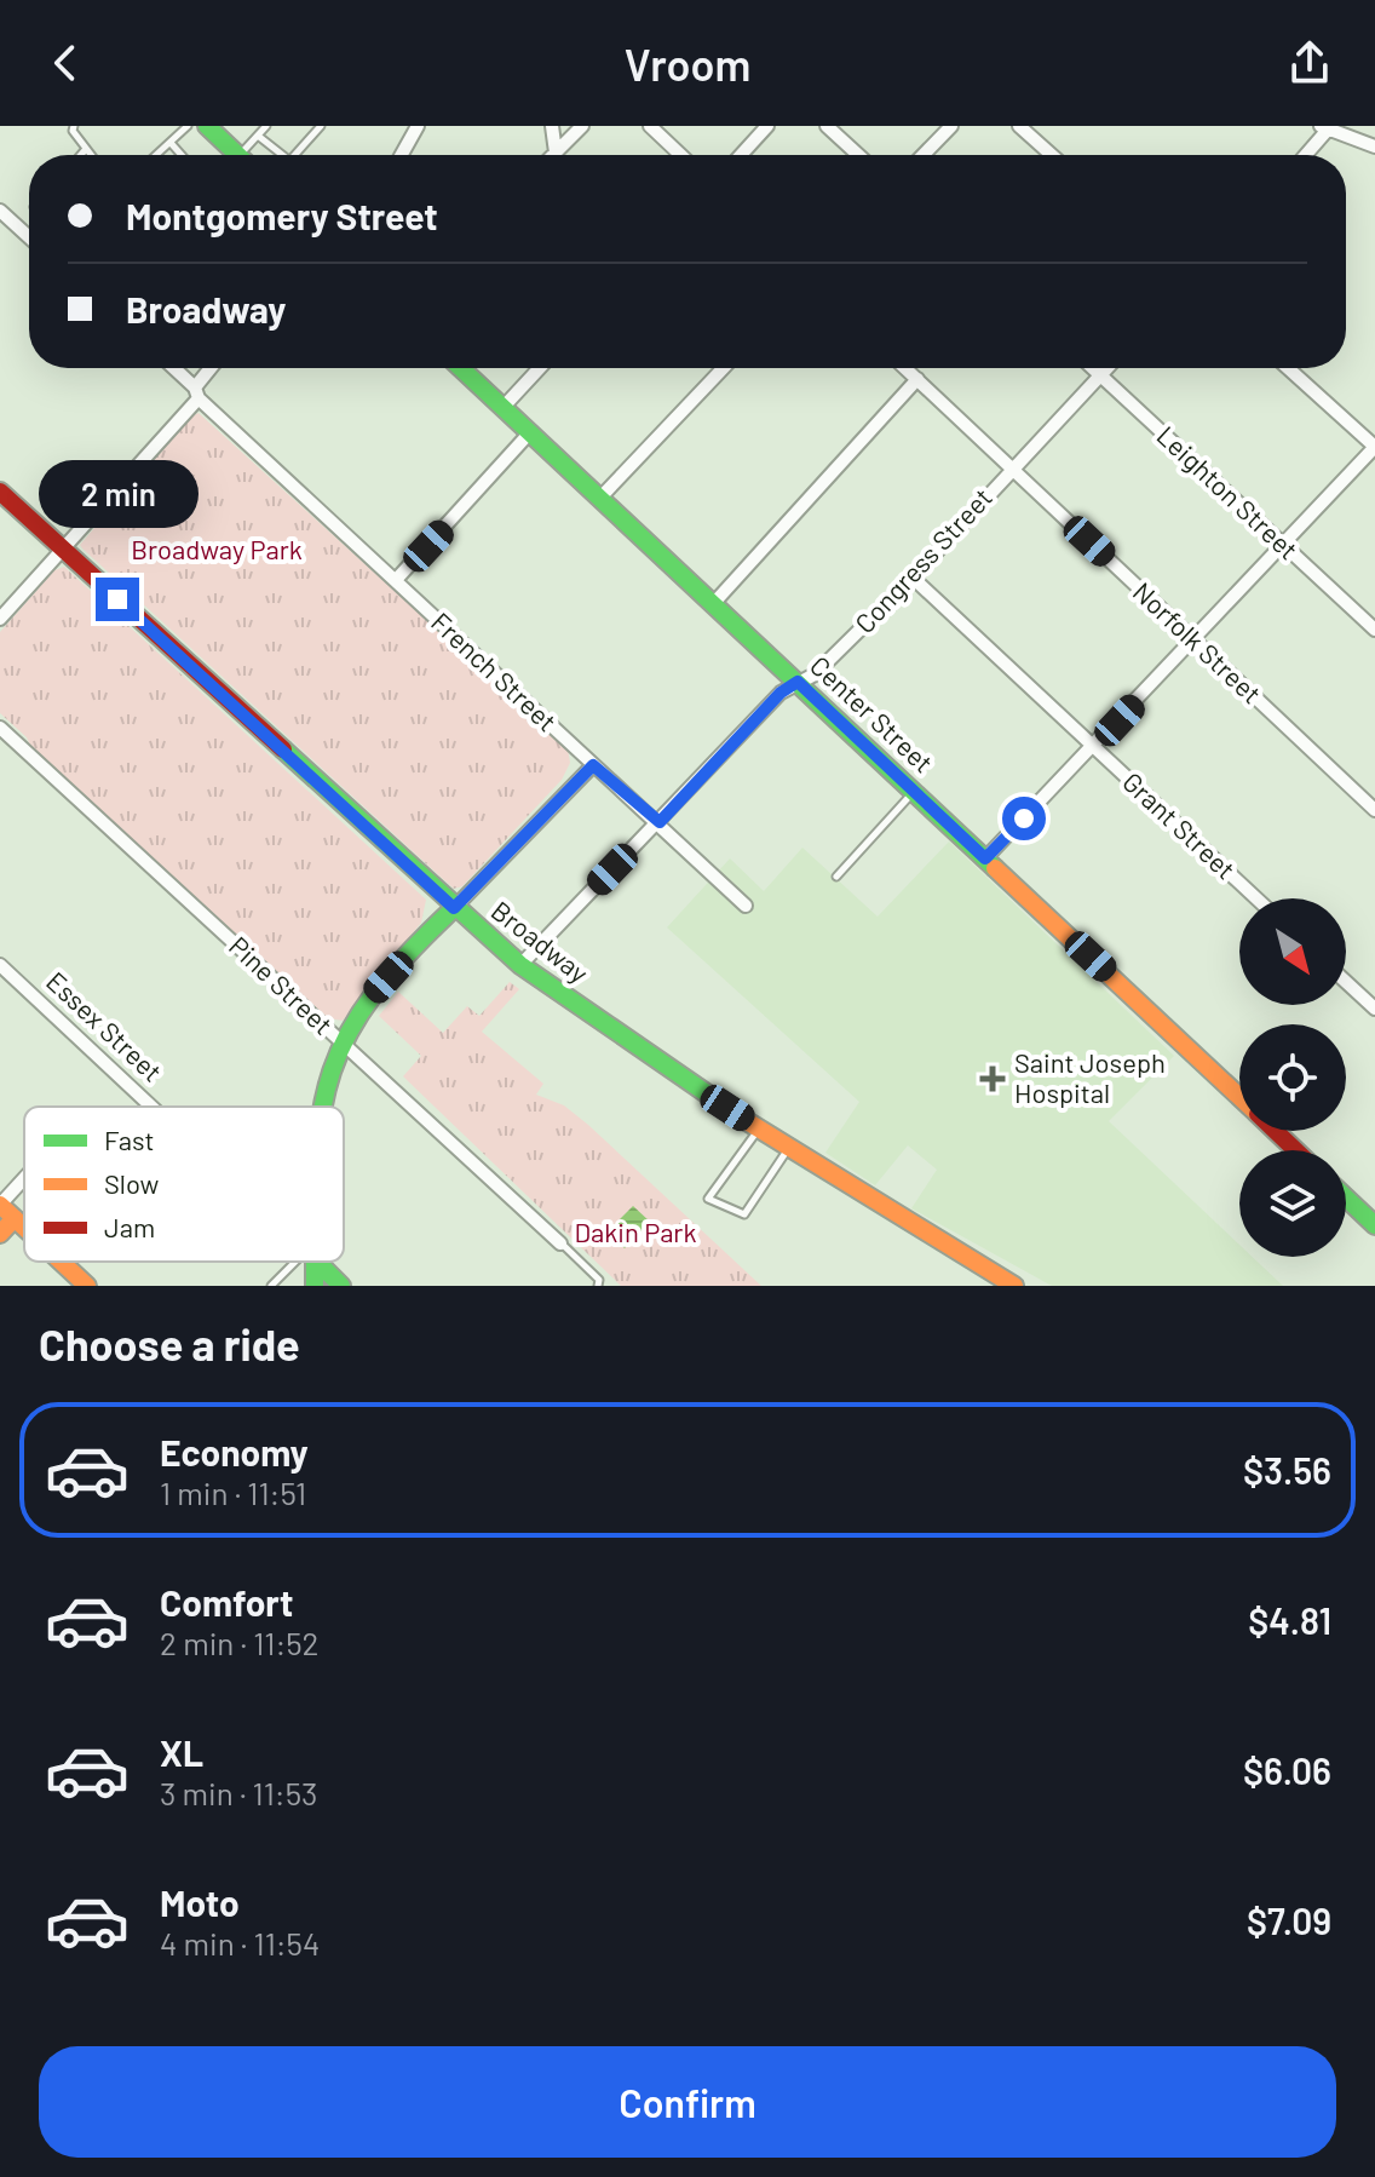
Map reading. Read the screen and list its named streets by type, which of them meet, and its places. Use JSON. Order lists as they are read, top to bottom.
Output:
{
  "streets": {
    "main road": ["Center Street", "Broadway", "Essex Street"],
    "street": [
      "Leighton Street",
      "Congress Street",
      "Norfolk Street",
      "French Street",
      "Grant Street",
      "Pine Street"
    ]
  },
  "crossings": [
    ["Leighton Street", "Congress Street"],
    ["Congress Street", "Norfolk Street"],
    ["Congress Street", "French Street"],
    ["Congress Street", "Center Street"],
    ["Congress Street", "Grant Street"],
    ["Congress Street", "Broadway"]
  ],
  "parks": ["Broadway Park", "Dakin Park"],
  "places": {
    "health": ["Saint Joseph Hospital"]
  },
  "legend": ["Fast", "Slow", "Jam"],
  "north": "bottom right",
  "page": {
    "header": "Vroom",
    "banner": ["Montgomery Street", "Broadway"],
    "bubble": "2 min",
    "heading": "Choose a ride",
    "list": [
      {
        "name": "Economy",
        "note": "1 min · 11:51",
        "value": "$3.56"
      },
      {
        "name": "Comfort",
        "note": "2 min · 11:52",
        "value": "$4.81"
      },
      {
        "name": "XL",
        "note": "3 min · 11:53",
        "value": "$6.06"
      },
      {
        "name": "Moto",
        "note": "4 min · 11:54",
        "value": "$7.09"
      }
    ],
    "buttons": "Confirm"
  }
}
